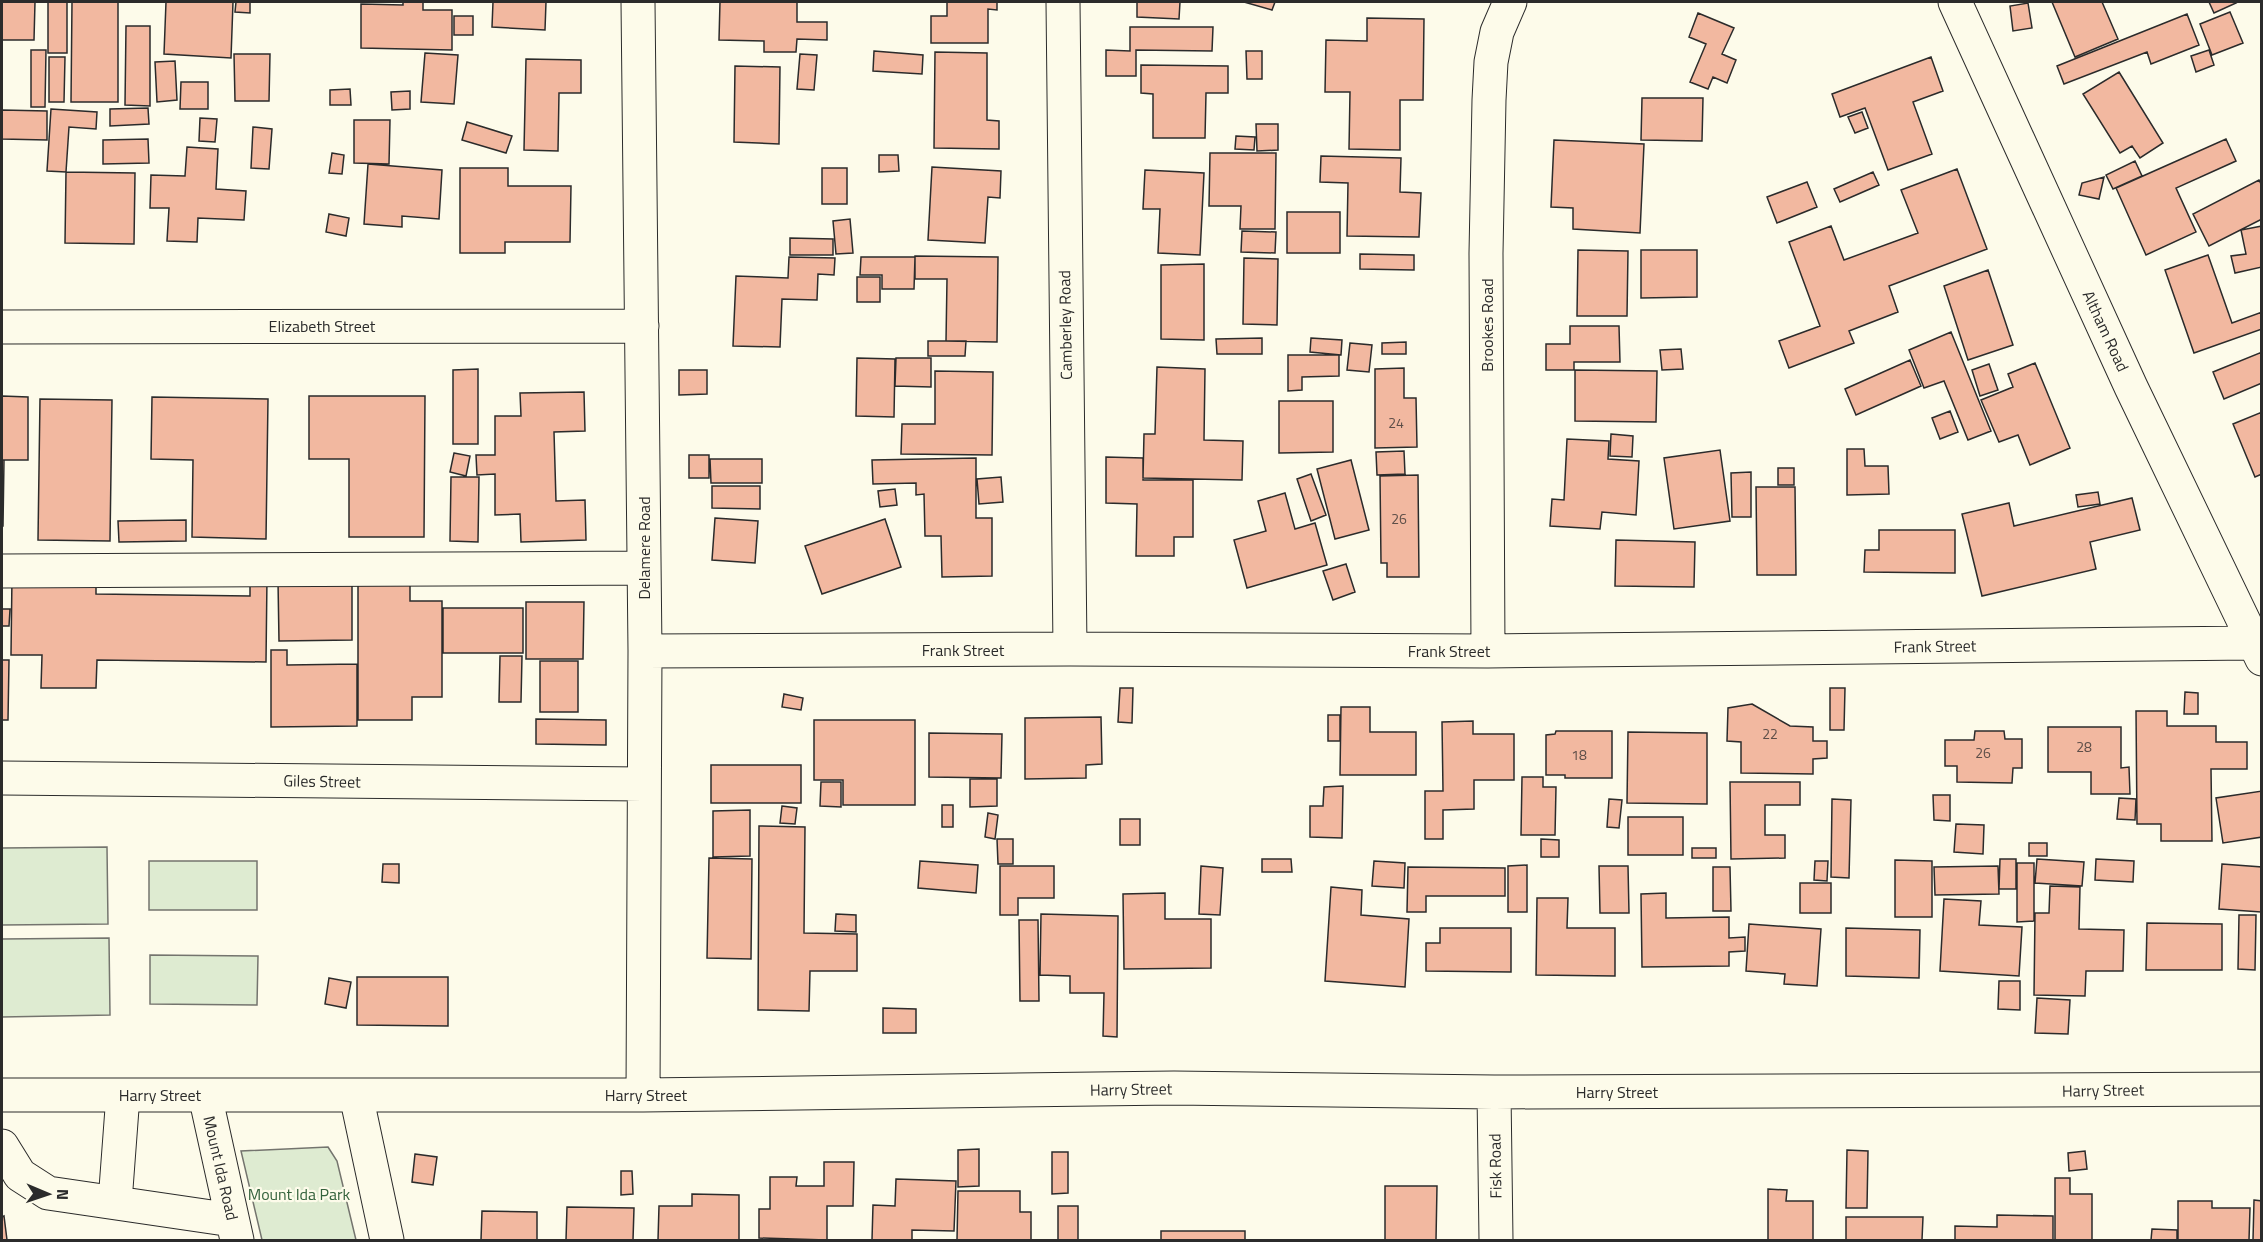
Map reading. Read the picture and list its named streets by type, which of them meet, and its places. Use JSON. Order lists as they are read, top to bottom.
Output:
{
  "streets": {
    "street": [
      "Camberley Road",
      "Brookes Road",
      "Elizabeth Street",
      "Altham Road",
      "Delamere Road",
      "Frank Street",
      "Giles Street",
      "Harry Street",
      "Fisk Road",
      "Mount Ida Road"
    ]
  },
  "crossings": [
    ["Camberley Road", "Frank Street"],
    ["Brookes Road", "Frank Street"],
    ["Elizabeth Street", "Delamere Road"],
    ["Altham Road", "Frank Street"],
    ["Delamere Road", "Frank Street"],
    ["Delamere Road", "Giles Street"],
    ["Delamere Road", "Harry Street"],
    ["Harry Street", "Fisk Road"],
    ["Harry Street", "Mount Ida Road"]
  ],
  "parks": ["Mount Ida Park"],
  "house_numbers": [
    "24",
    "26",
    "22",
    "28",
    "26",
    "18"
  ],
  "north": "right"
}
